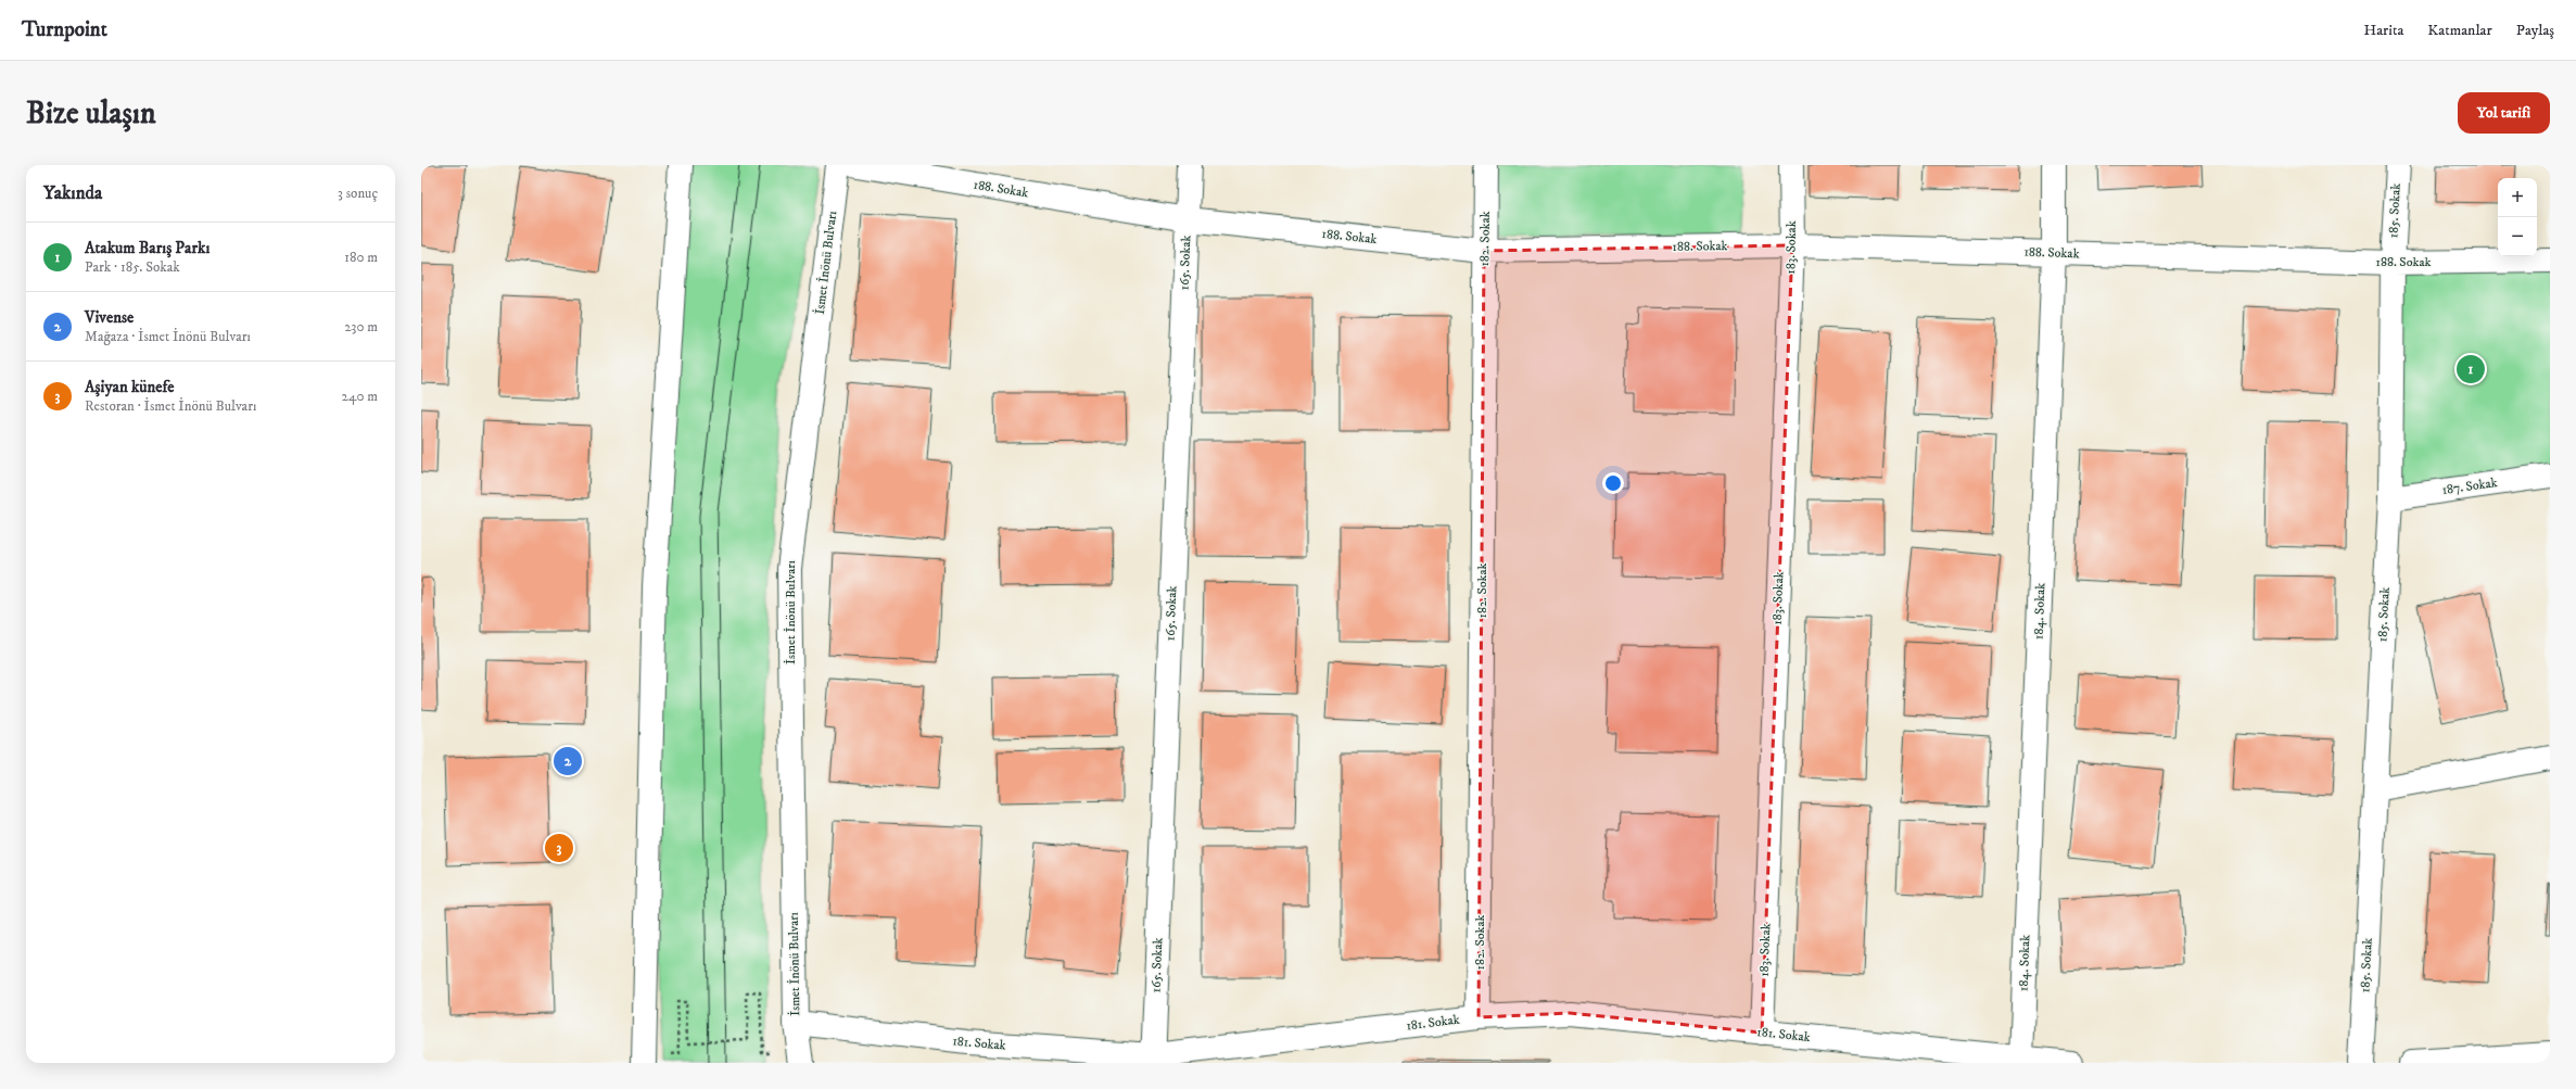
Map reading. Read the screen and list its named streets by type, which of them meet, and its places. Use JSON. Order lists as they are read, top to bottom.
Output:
{
  "streets": {
    "street": [
      "188. Sokak",
      "185. Sokak",
      "182. Sokak",
      "183. Sokak",
      "İsmet İnönü Bulvarı",
      "165. Sokak",
      "187. Sokak",
      "184. Sokak",
      "181. Sokak"
    ]
  },
  "crossings": [
    ["188. Sokak", "185. Sokak"],
    ["188. Sokak", "182. Sokak"],
    ["188. Sokak", "183. Sokak"],
    ["188. Sokak", "165. Sokak"],
    ["188. Sokak", "184. Sokak"],
    ["185. Sokak", "187. Sokak"],
    ["182. Sokak", "181. Sokak"],
    ["183. Sokak", "181. Sokak"],
    ["İsmet İnönü Bulvarı", "181. Sokak"],
    ["165. Sokak", "181. Sokak"],
    ["184. Sokak", "181. Sokak"]
  ],
  "page": {
    "header": "Turnpoint",
    "nav": ["Harita", "Katmanlar", "Paylaş"],
    "buttons": "Yol tarifi",
    "title": "Bize ulaşın",
    "heading": ["Yakında", "3 sonuç"],
    "map_buttons": ["+", "−"],
    "list": [
      {
        "mark": "1",
        "name": "Atakum Barış Parkı",
        "note": "Park · 185. Sokak",
        "value": "180 m"
      },
      {
        "mark": "2",
        "name": "Vivense",
        "note": "Mağaza · İsmet İnönü Bulvarı",
        "value": "230 m"
      },
      {
        "mark": "3",
        "name": "Aşiyan künefe",
        "note": "Restoran · İsmet İnönü Bulvarı",
        "value": "240 m"
      }
    ],
    "pins": ["1", "2", "3"]
  }
}
